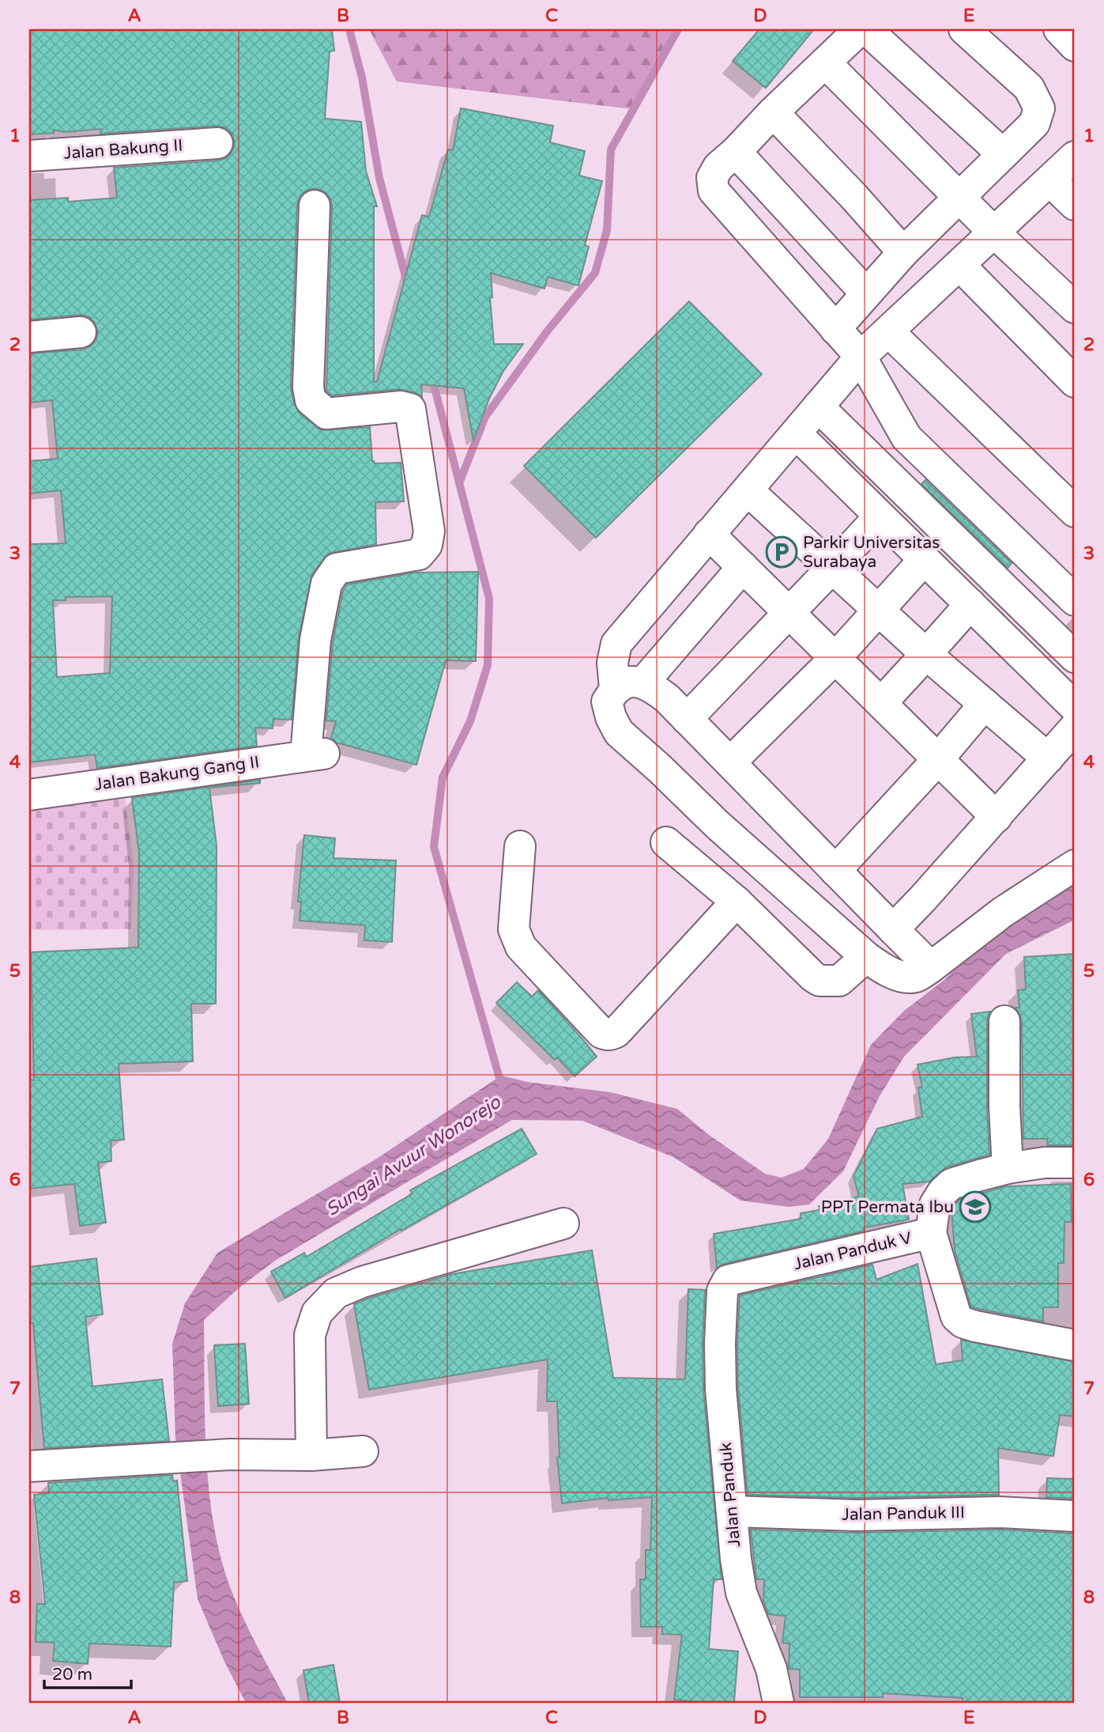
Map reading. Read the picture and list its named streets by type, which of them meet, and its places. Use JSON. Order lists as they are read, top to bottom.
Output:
{
  "streets": {
    "street": [
      "Jalan Bakung II",
      "Jalan Bakung Gang II",
      "Jalan Panduk V",
      "Jalan Panduk",
      "Jalan Panduk III"
    ]
  },
  "crossings": [
    ["Jalan Panduk V", "Jalan Panduk"],
    ["Jalan Panduk", "Jalan Panduk III"]
  ],
  "water": ["Sungai Avuur Wonorejo"],
  "places": {
    "parking": ["Parkir Universitas Surabaya"],
    "school or university": ["PPT Permata Ibu"]
  },
  "scale_bar": "20 m",
  "grid": {
    "columns": [
      "A",
      "B",
      "C",
      "D",
      "E"
    ],
    "rows": [
      "1",
      "2",
      "3",
      "4",
      "5",
      "6",
      "7",
      "8"
    ]
  }
}
